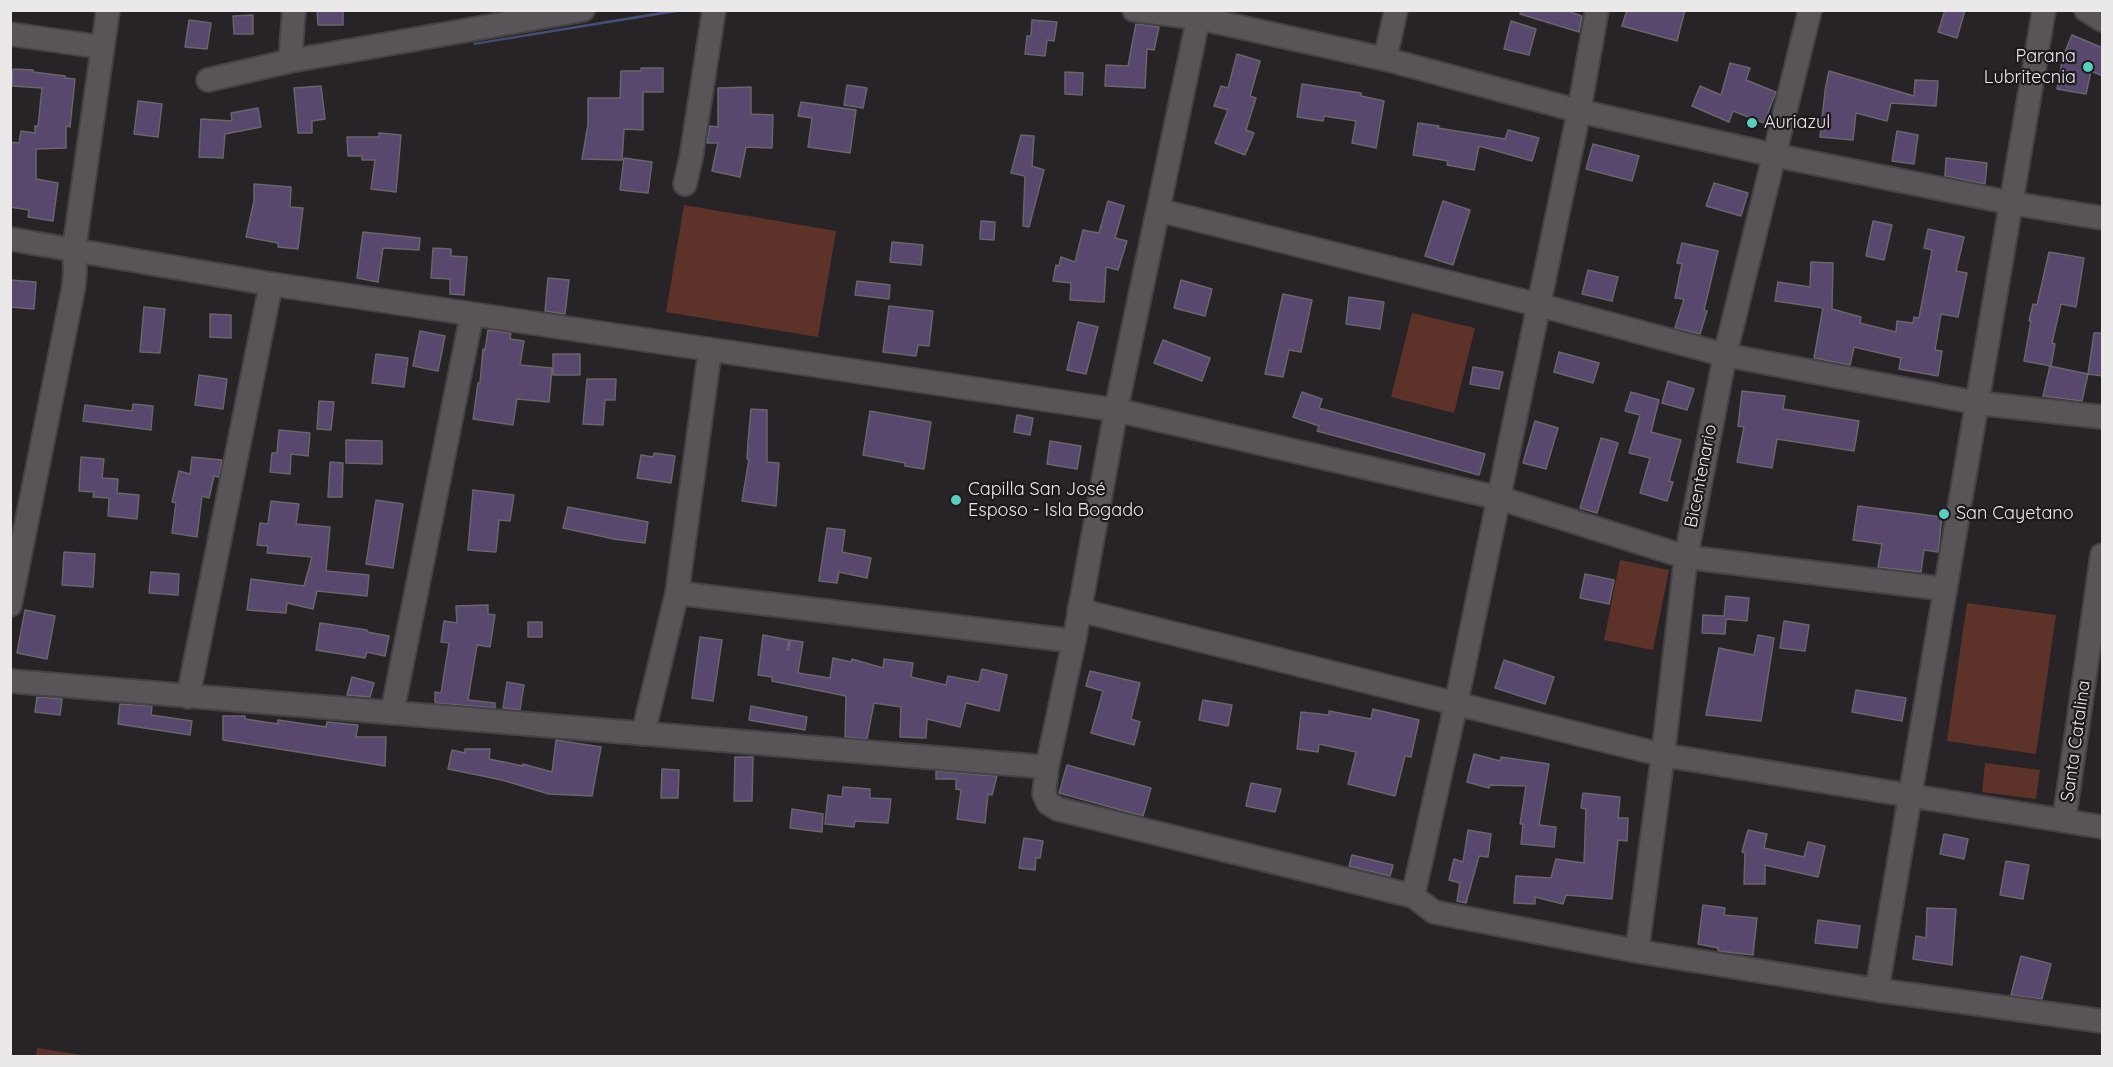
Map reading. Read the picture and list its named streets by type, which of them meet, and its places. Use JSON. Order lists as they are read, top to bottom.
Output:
{
  "streets": {
    "street": ["Bicentenario", "Santa Catalina"]
  },
  "places": [
    "Parana Lubritecnia",
    "Auriazul",
    "Capilla San José Esposo - Isla Bogado",
    "San Cayetano"
  ]
}
